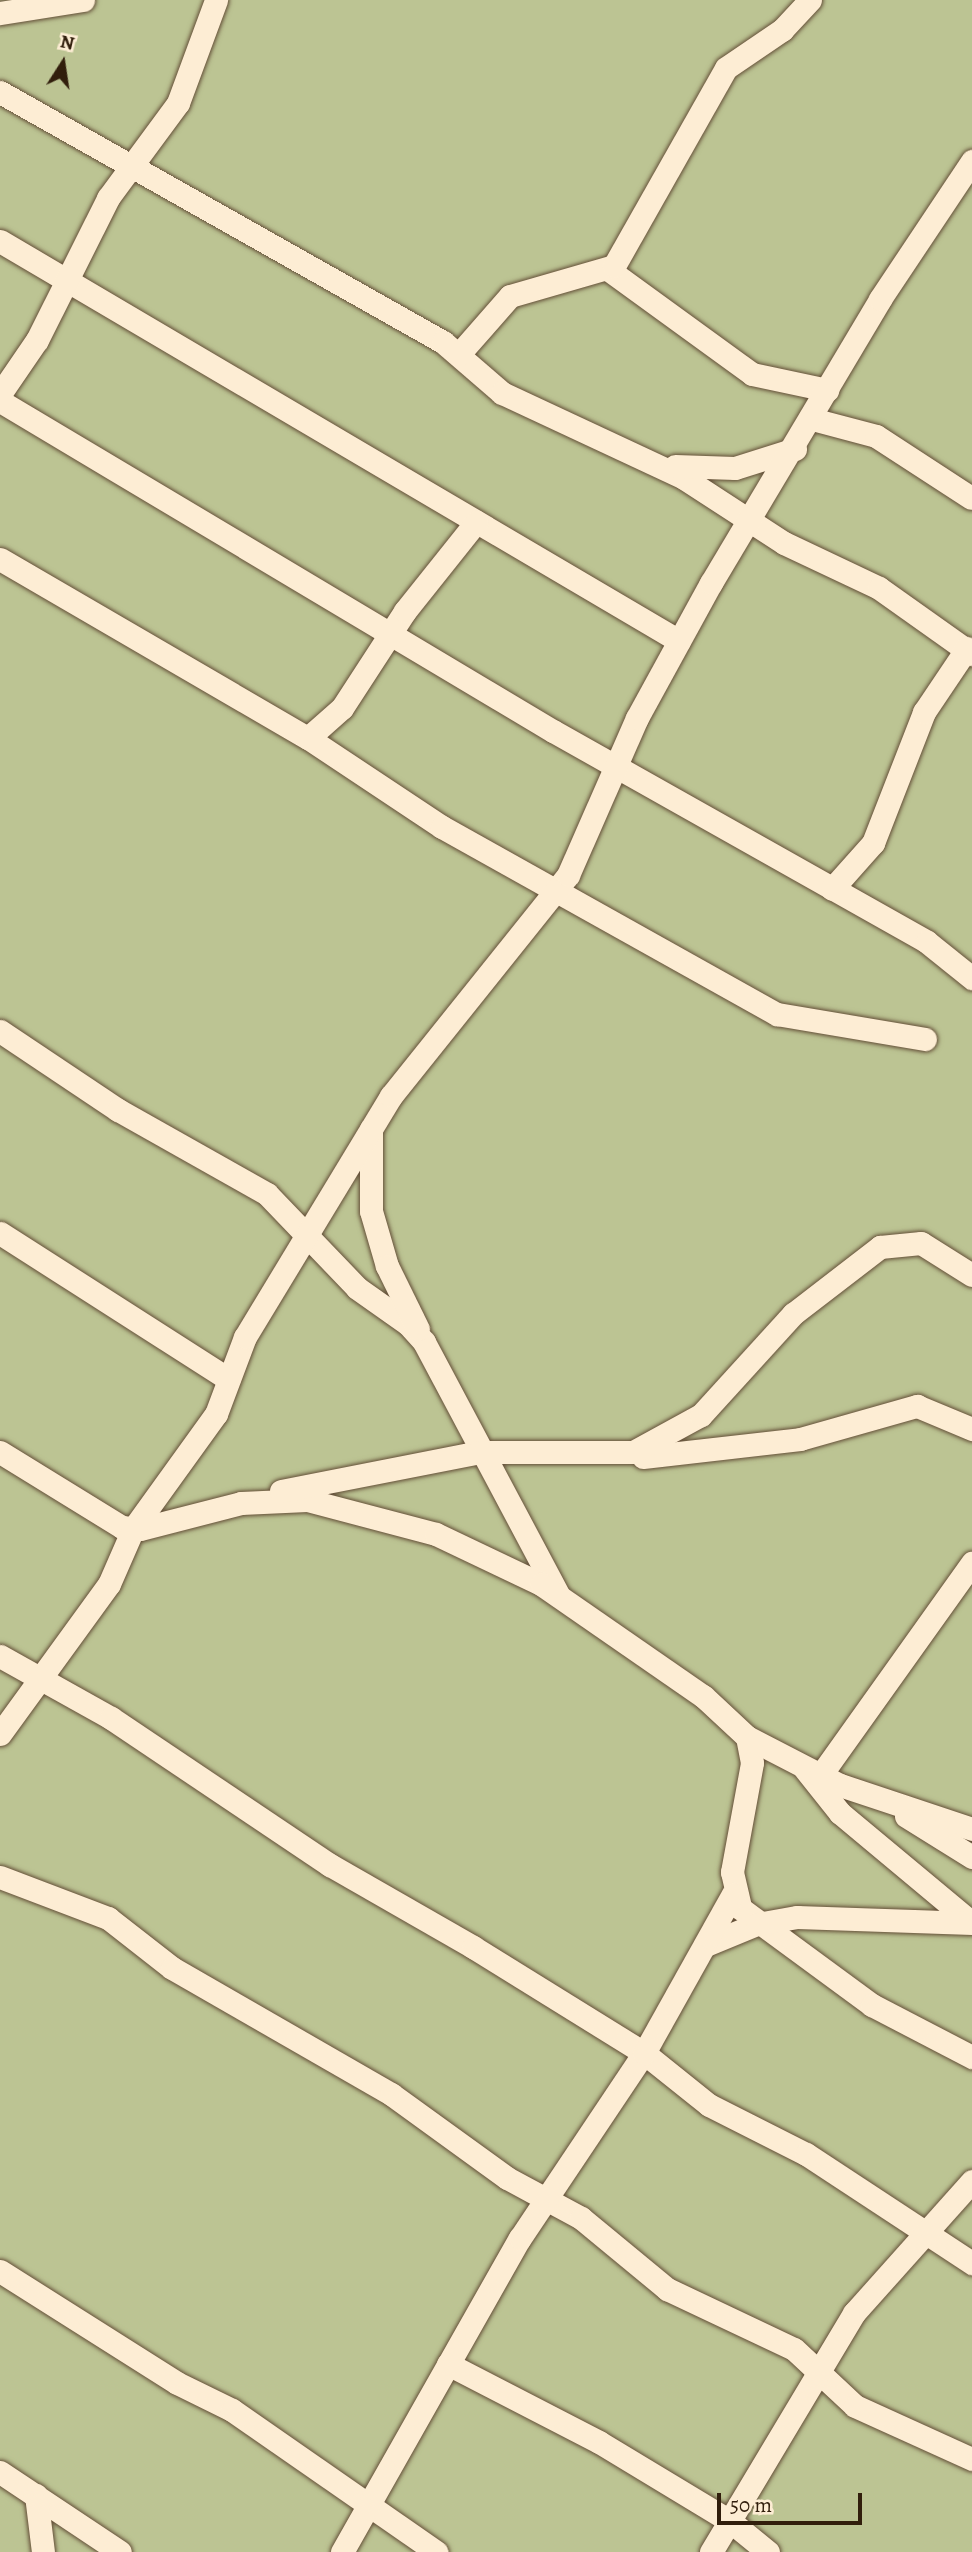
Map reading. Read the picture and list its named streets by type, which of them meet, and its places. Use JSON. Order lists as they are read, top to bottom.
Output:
{
  "scale_bar": "50 m",
  "north": "top"
}
